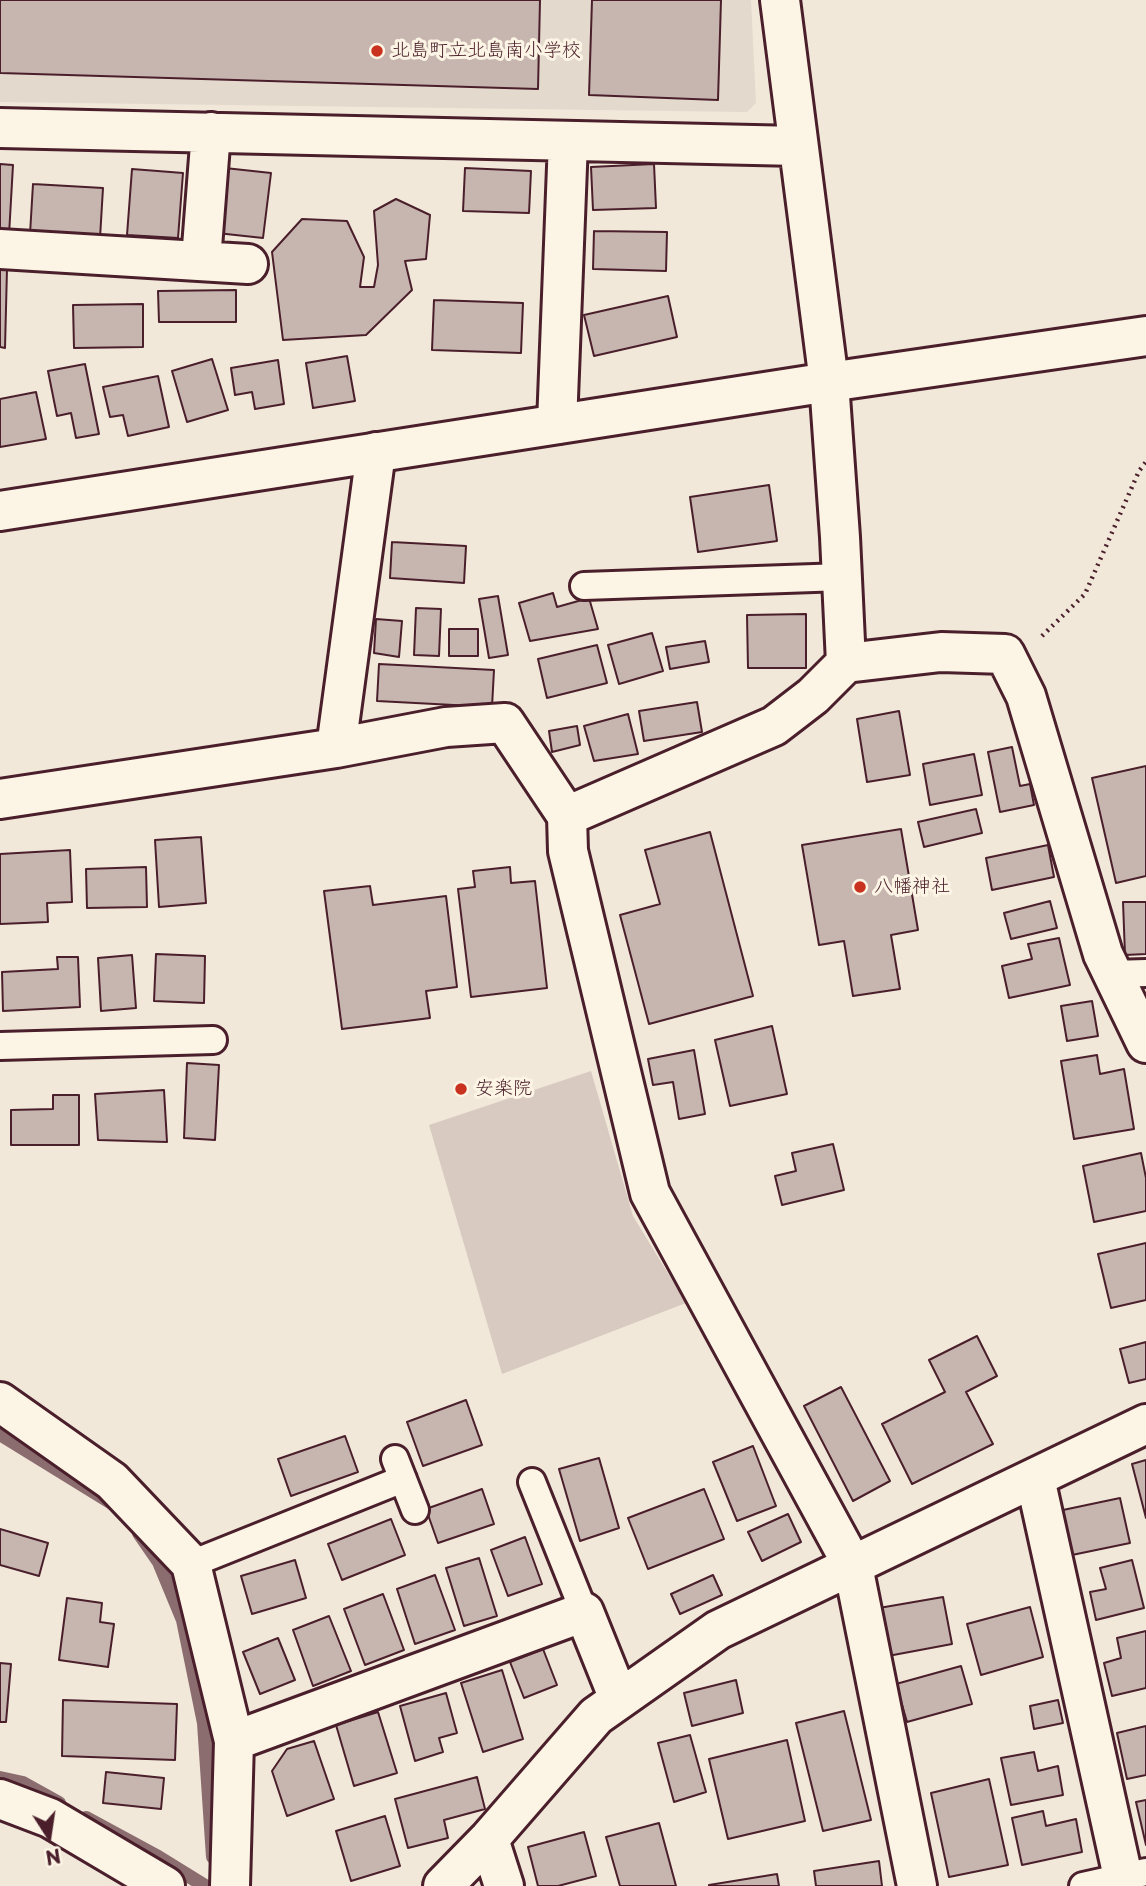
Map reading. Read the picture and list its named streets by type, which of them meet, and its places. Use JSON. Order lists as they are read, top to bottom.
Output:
{
  "places": ["北島町立北島南小学校", "八幡神社", "安楽院"],
  "north": "bottom"
}
